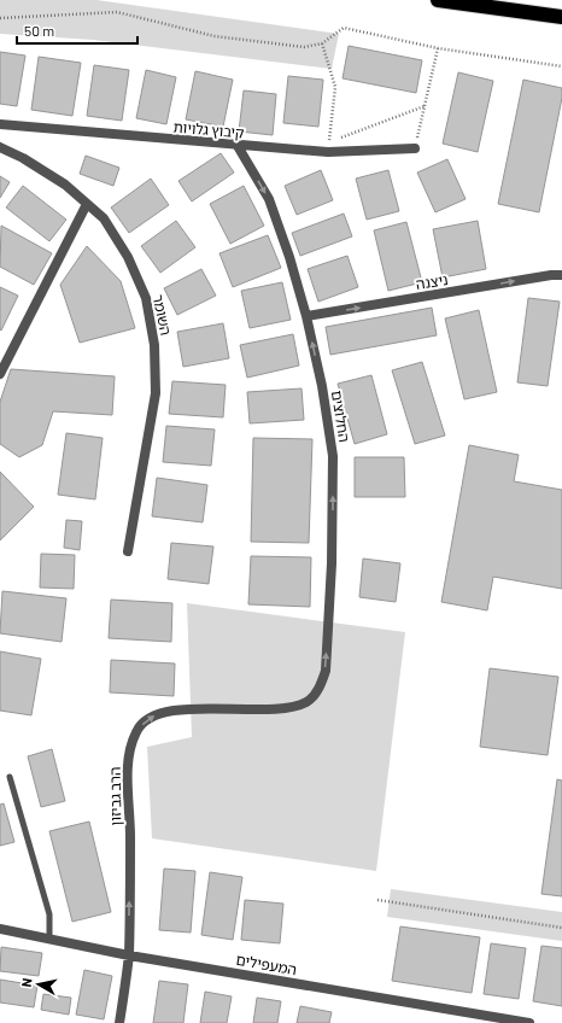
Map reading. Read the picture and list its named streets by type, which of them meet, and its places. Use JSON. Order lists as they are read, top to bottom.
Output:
{
  "streets": {
    "street": [
      "קיבוץ גלויות",
      "ניצנה",
      "השומר",
      "החלוצים",
      "הרב גביזון",
      "המעפילים"
    ]
  },
  "crossings": [
    ["קיבוץ גלויות", "החלוצים"],
    ["ניצנה", "החלוצים"],
    ["החלוצים", "הרב גביזון"],
    ["הרב גביזון", "המעפילים"]
  ],
  "one_way": ["ניצנה"],
  "scale_bar": "50 m",
  "north": "left"
}
